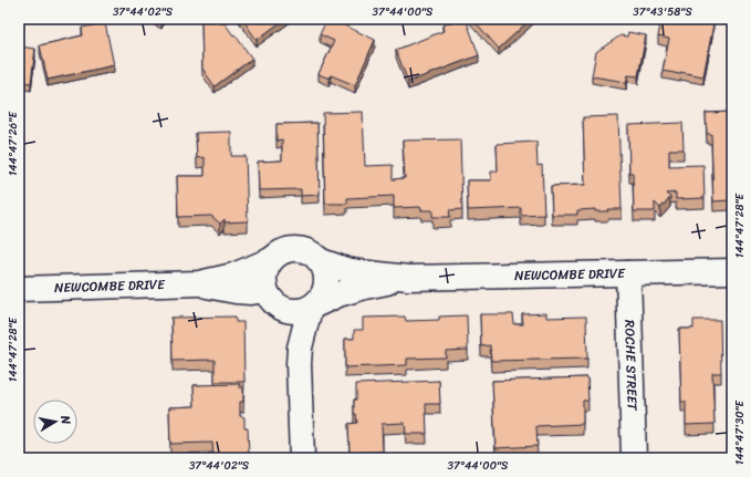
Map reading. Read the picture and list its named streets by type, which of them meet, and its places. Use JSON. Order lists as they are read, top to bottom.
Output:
{
  "streets": {
    "street": ["NEWCOMBE DRIVE", "ROCHE STREET"]
  },
  "crossings": [
    ["NEWCOMBE DRIVE", "ROCHE STREET"]
  ],
  "north": "right",
  "coordinates": [
    "37°44'02\"S",
    "37°44'00\"S",
    "37°43'58\"S",
    "144°47'26\"E",
    "144°47'28\"E",
    "144°47'30\"E"
  ]
}
